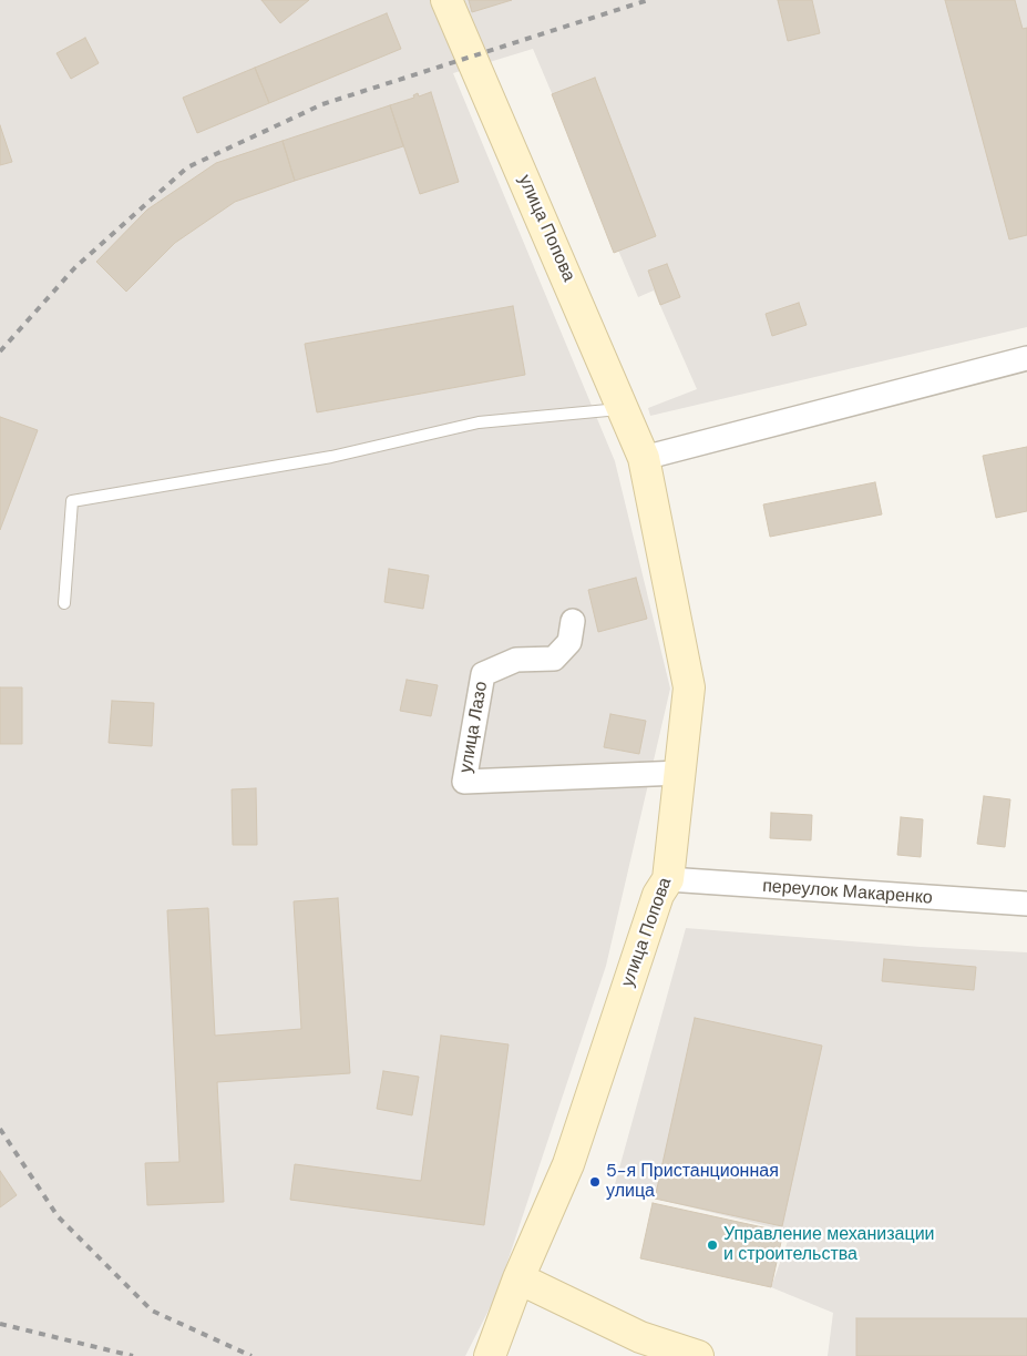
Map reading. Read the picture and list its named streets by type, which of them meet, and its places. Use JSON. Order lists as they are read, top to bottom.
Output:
{
  "streets": {
    "street": ["улица Попова", "улица Лазо", "переулок Макаренко"]
  },
  "crossings": [
    ["улица Попова", "улица Лазо"],
    ["улица Попова", "переулок Макаренко"]
  ],
  "places": ["5-я Пристанционная улица", "Управление механизации и строительства"]
}
